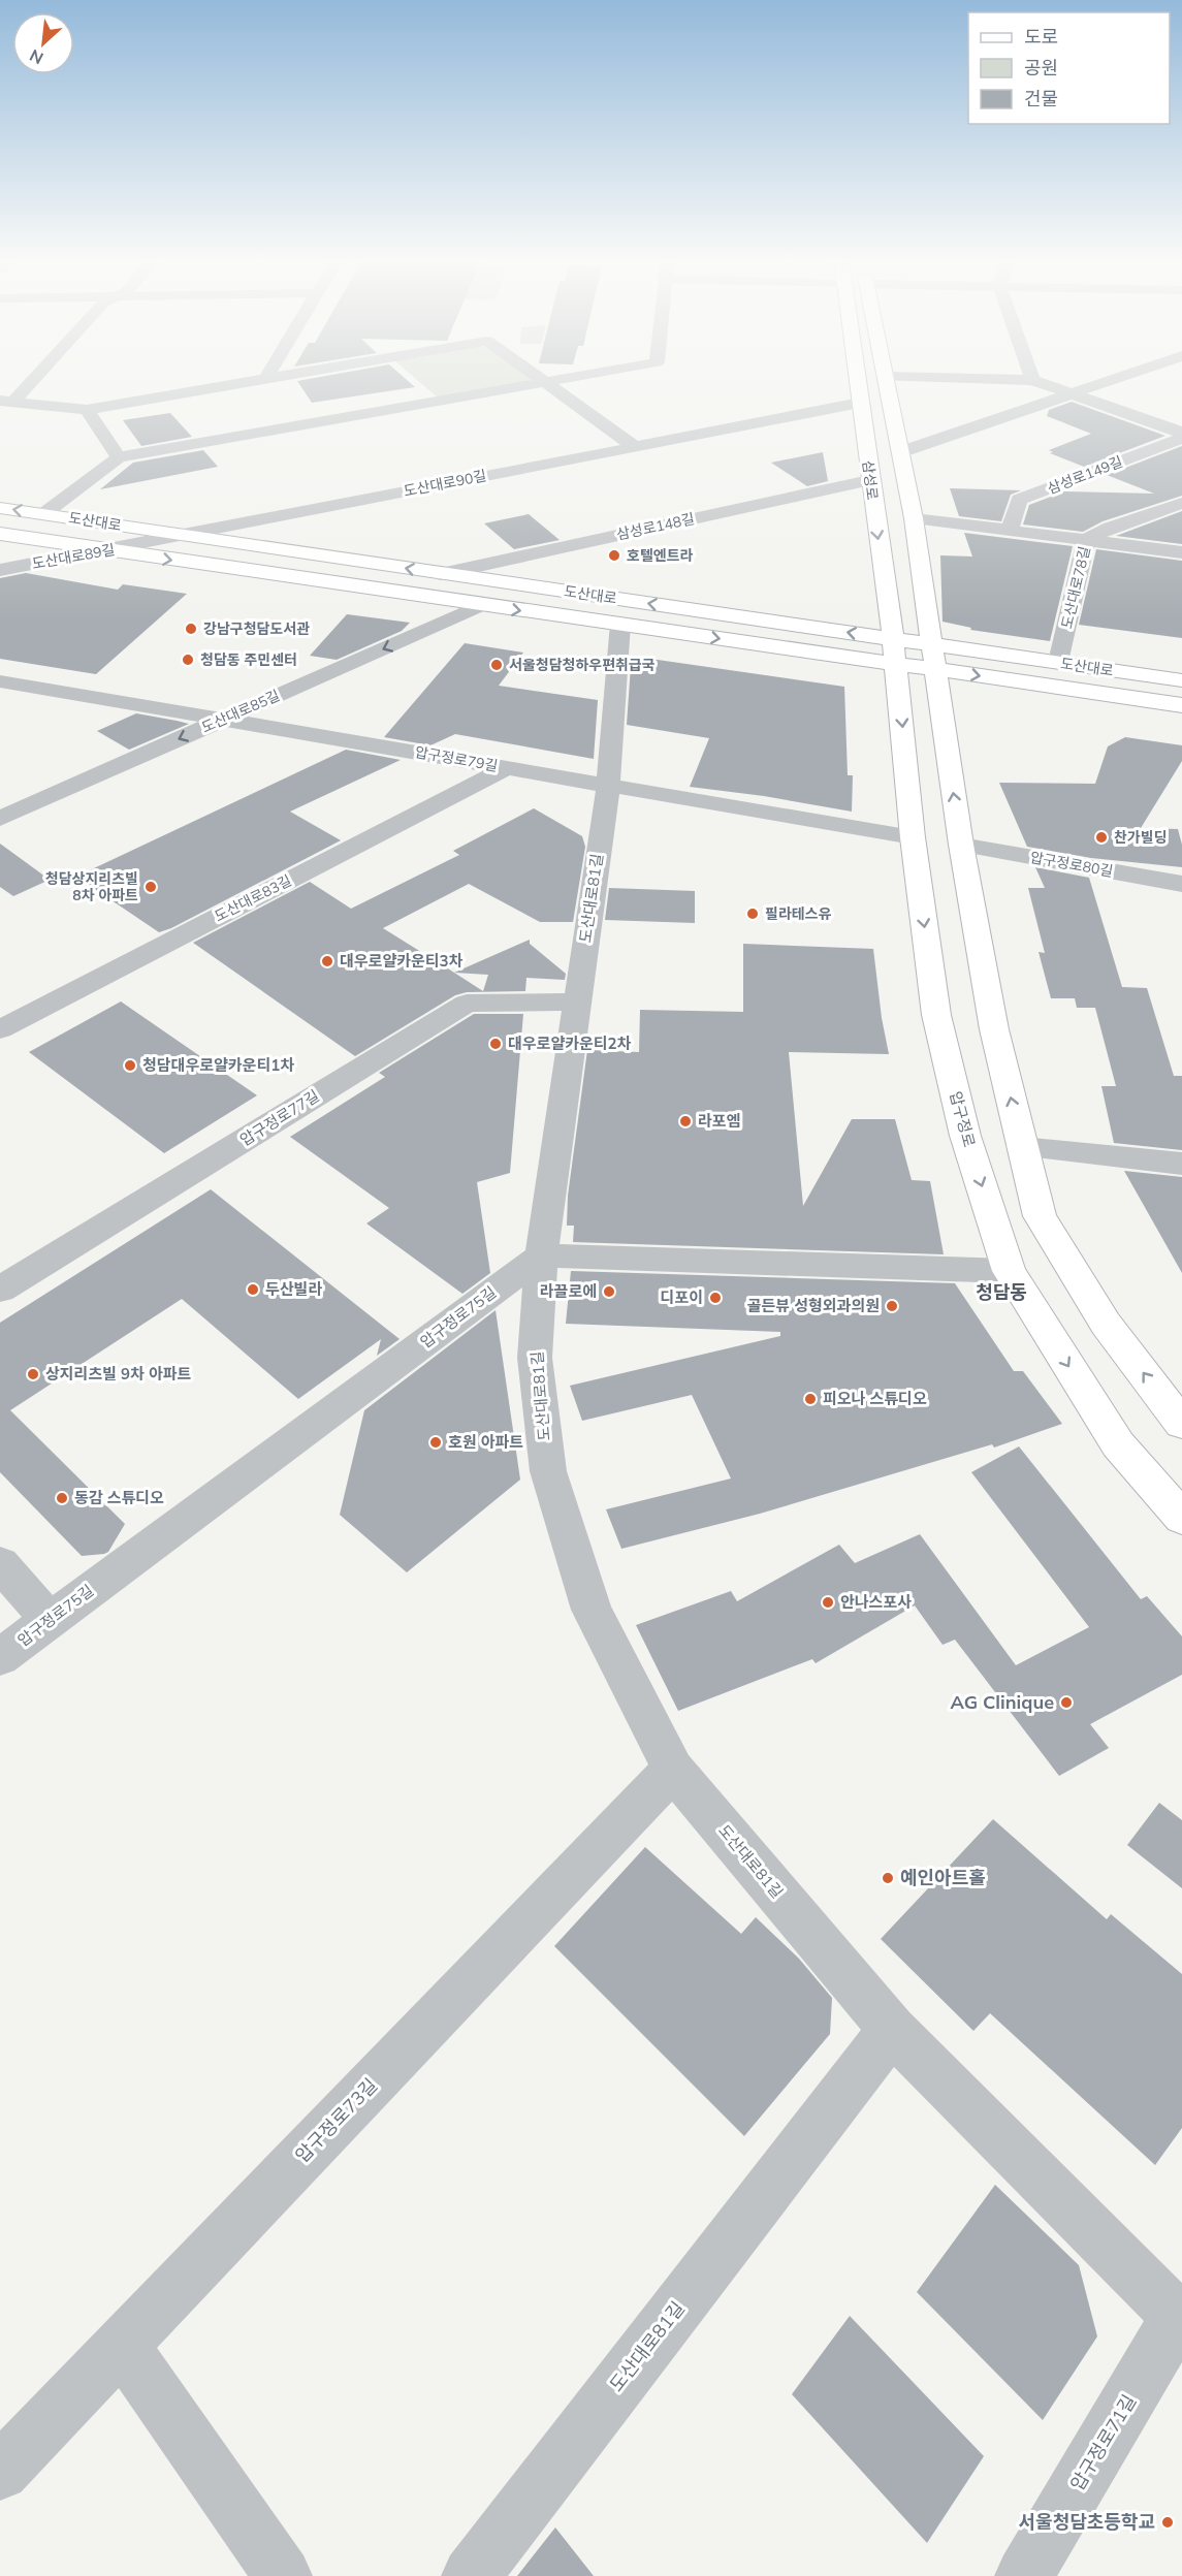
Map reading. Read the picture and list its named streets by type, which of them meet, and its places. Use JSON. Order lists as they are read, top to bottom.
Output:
{
  "streets": {
    "main road": ["삼성로", "도산대로", "압구정로"],
    "street": [
      "삼성로149길",
      "도산대로90길",
      "삼성로148길",
      "도산대로89길",
      "도산대로78길",
      "도산대로85길",
      "압구정로79길",
      "압구정로80길",
      "도산대로83길",
      "도산대로81길",
      "압구정로77길",
      "압구정로75길",
      "압구정로73길",
      "압구정로71길"
    ]
  },
  "crossings": [
    ["삼성로", "도산대로90길"],
    ["삼성로", "도산대로"],
    ["삼성로", "삼성로148길"],
    ["삼성로", "압구정로"],
    ["도산대로90길", "도산대로"],
    ["도산대로90길", "도산대로89길"],
    ["도산대로", "삼성로148길"],
    ["도산대로", "도산대로89길"],
    ["도산대로", "도산대로78길"],
    ["도산대로", "도산대로85길"],
    ["도산대로", "도산대로81길"],
    ["도산대로", "압구정로"],
    ["도산대로85길", "압구정로79길"],
    ["압구정로79길", "도산대로83길"],
    ["압구정로79길", "도산대로81길"],
    ["압구정로79길", "압구정로"],
    ["도산대로81길", "압구정로77길"],
    ["도산대로81길", "압구정로75길"],
    ["도산대로81길", "압구정로73길"],
    ["도산대로81길", "압구정로71길"]
  ],
  "districts": ["청담동"],
  "places": [
    "호텔엔트라",
    "강남구청담도서관",
    "청담동 주민센터",
    "서울청담청하우편취급국",
    "찬가빌딩",
    "청담상지리츠빌 8차 아파트",
    "필라테스유",
    "대우로얄카운티3차",
    "대우로얄카운티2차",
    "청담대우로얄카운티1차",
    "라포엠",
    "두산빌라",
    "라끌로에",
    "디포이",
    "골든뷰 성형외과의원",
    "상지리츠빌 9차 아파트",
    "피오나 스튜디오",
    "호원 아파트",
    "동감 스튜디오",
    "안나스포사",
    "AG Clinique",
    "예인아트홀",
    "서울청담초등학교"
  ],
  "legend": ["도로", "공원", "건물"],
  "north": "bottom left"
}
